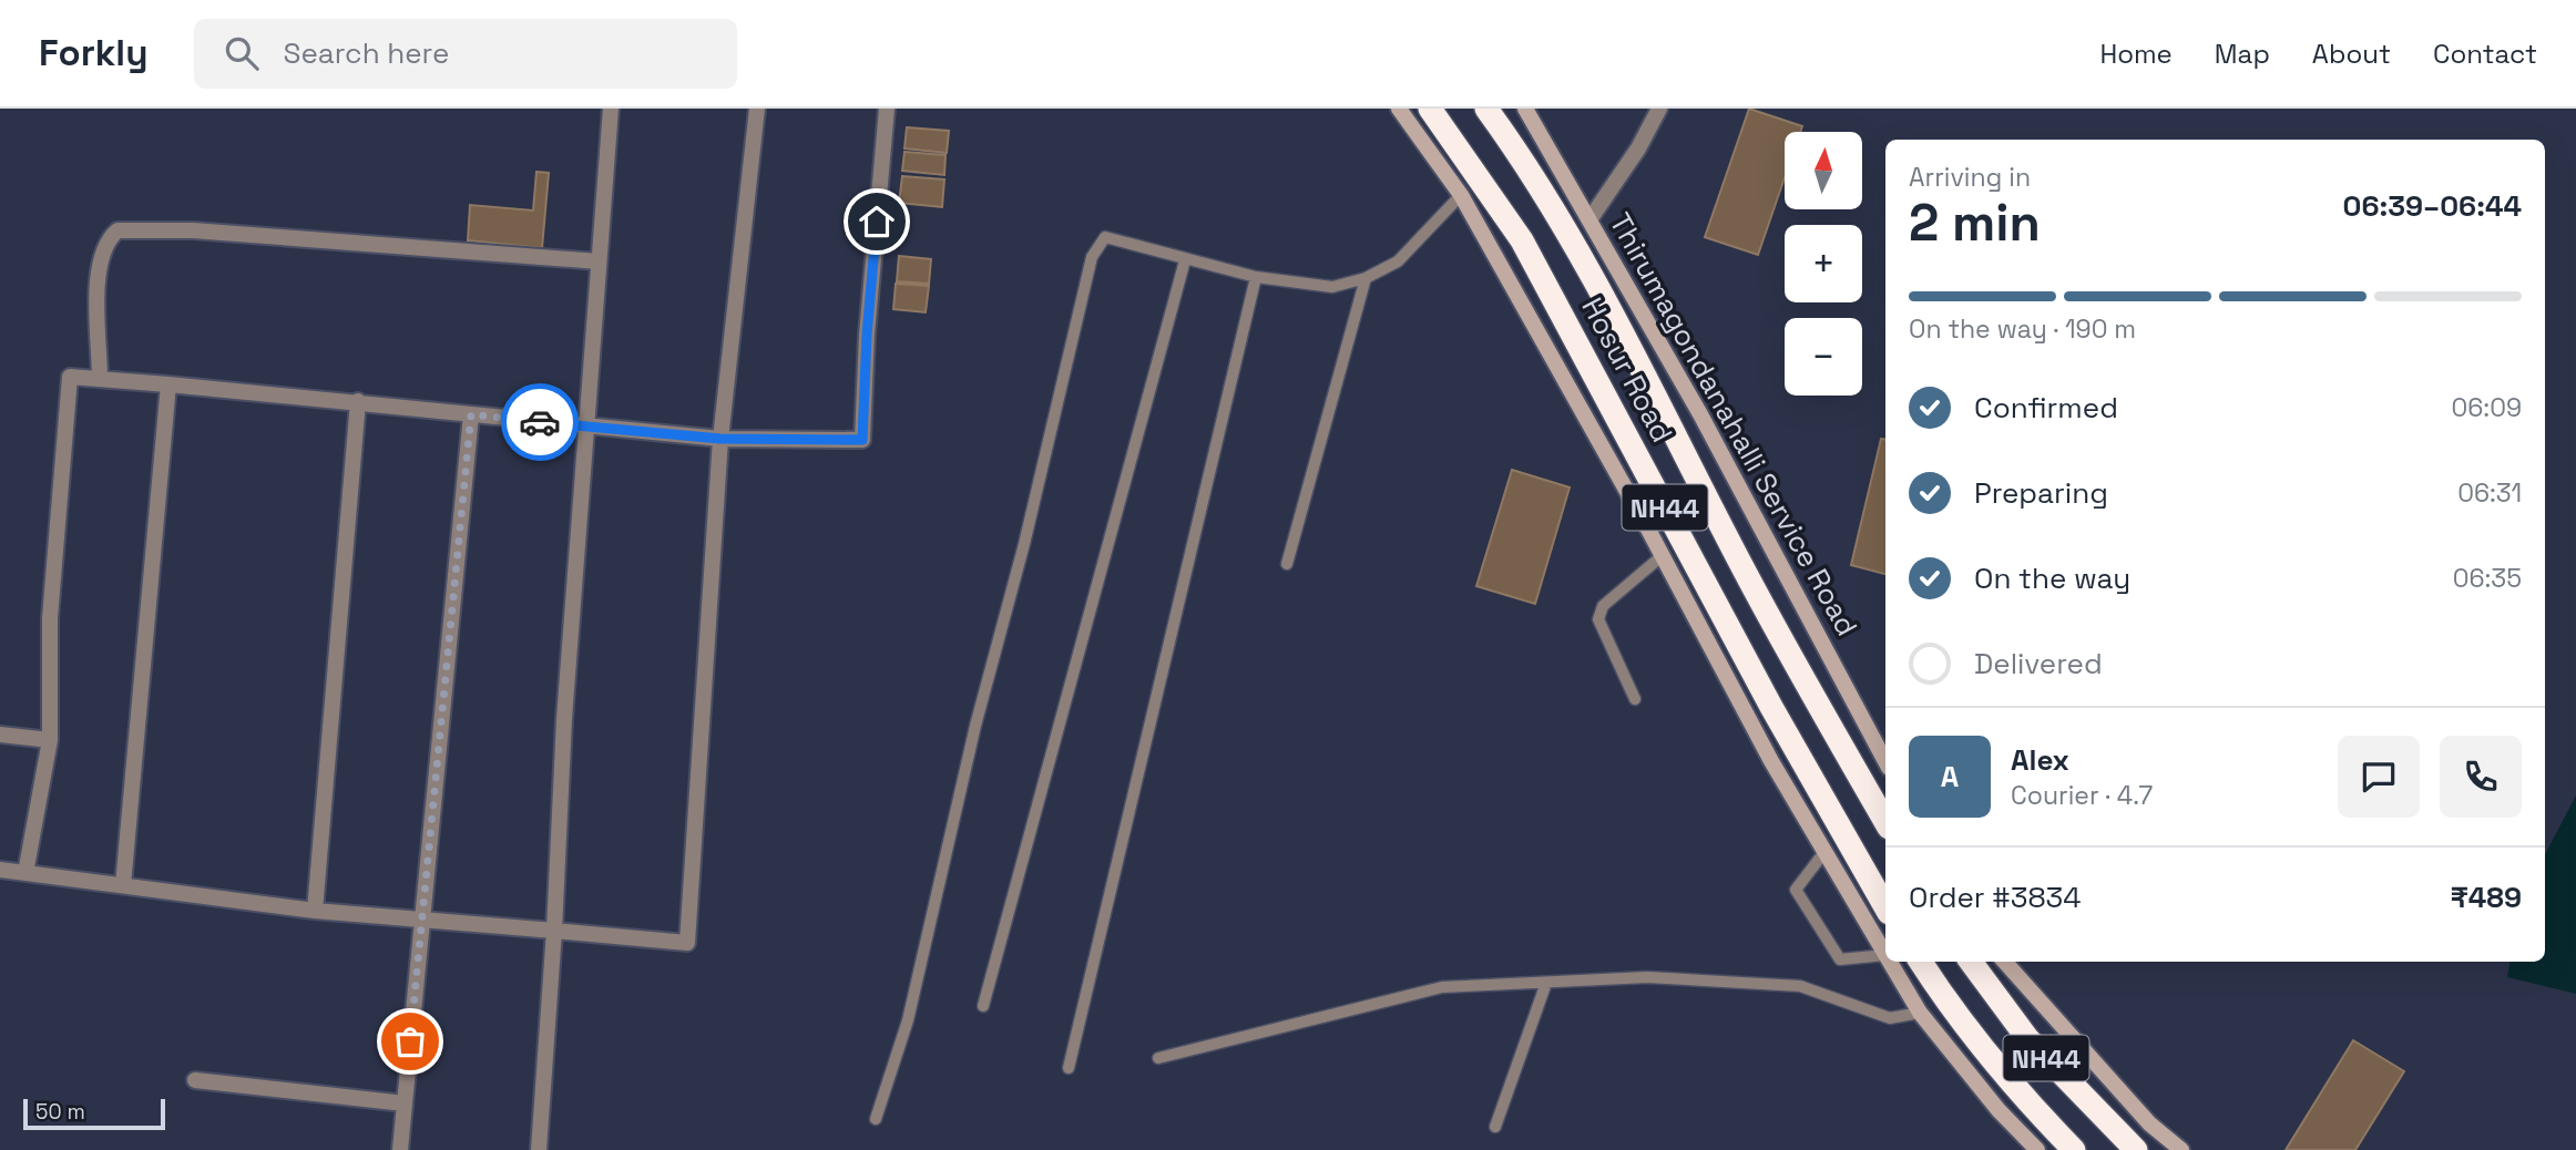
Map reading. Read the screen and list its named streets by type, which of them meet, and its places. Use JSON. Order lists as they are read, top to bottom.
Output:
{
  "streets": {
    "highway": ["Hosur Road", "NH44"],
    "street": ["Thirumagondanahalli Service Road"]
  },
  "scale_bar": "50 m",
  "north": "top",
  "page": {
    "header": "Forkly",
    "search": "Search here",
    "nav": [
      "Home",
      "Map",
      "About",
      "Contact"
    ],
    "map_buttons": ["+", "−"],
    "heading": ["2 min", "Arriving in", "06:39–06:44"],
    "panel": [
      "Alex",
      "Courier · 4.7",
      "Order #3834",
      "₹489"
    ],
    "bar": "On the way · 190 m",
    "list": [
      ["Confirmed", "06:09"],
      ["Preparing", "06:31"],
      ["On the way", "06:35"],
      "Delivered"
    ],
    "round": "A",
    "scale": "50 m"
  }
}
